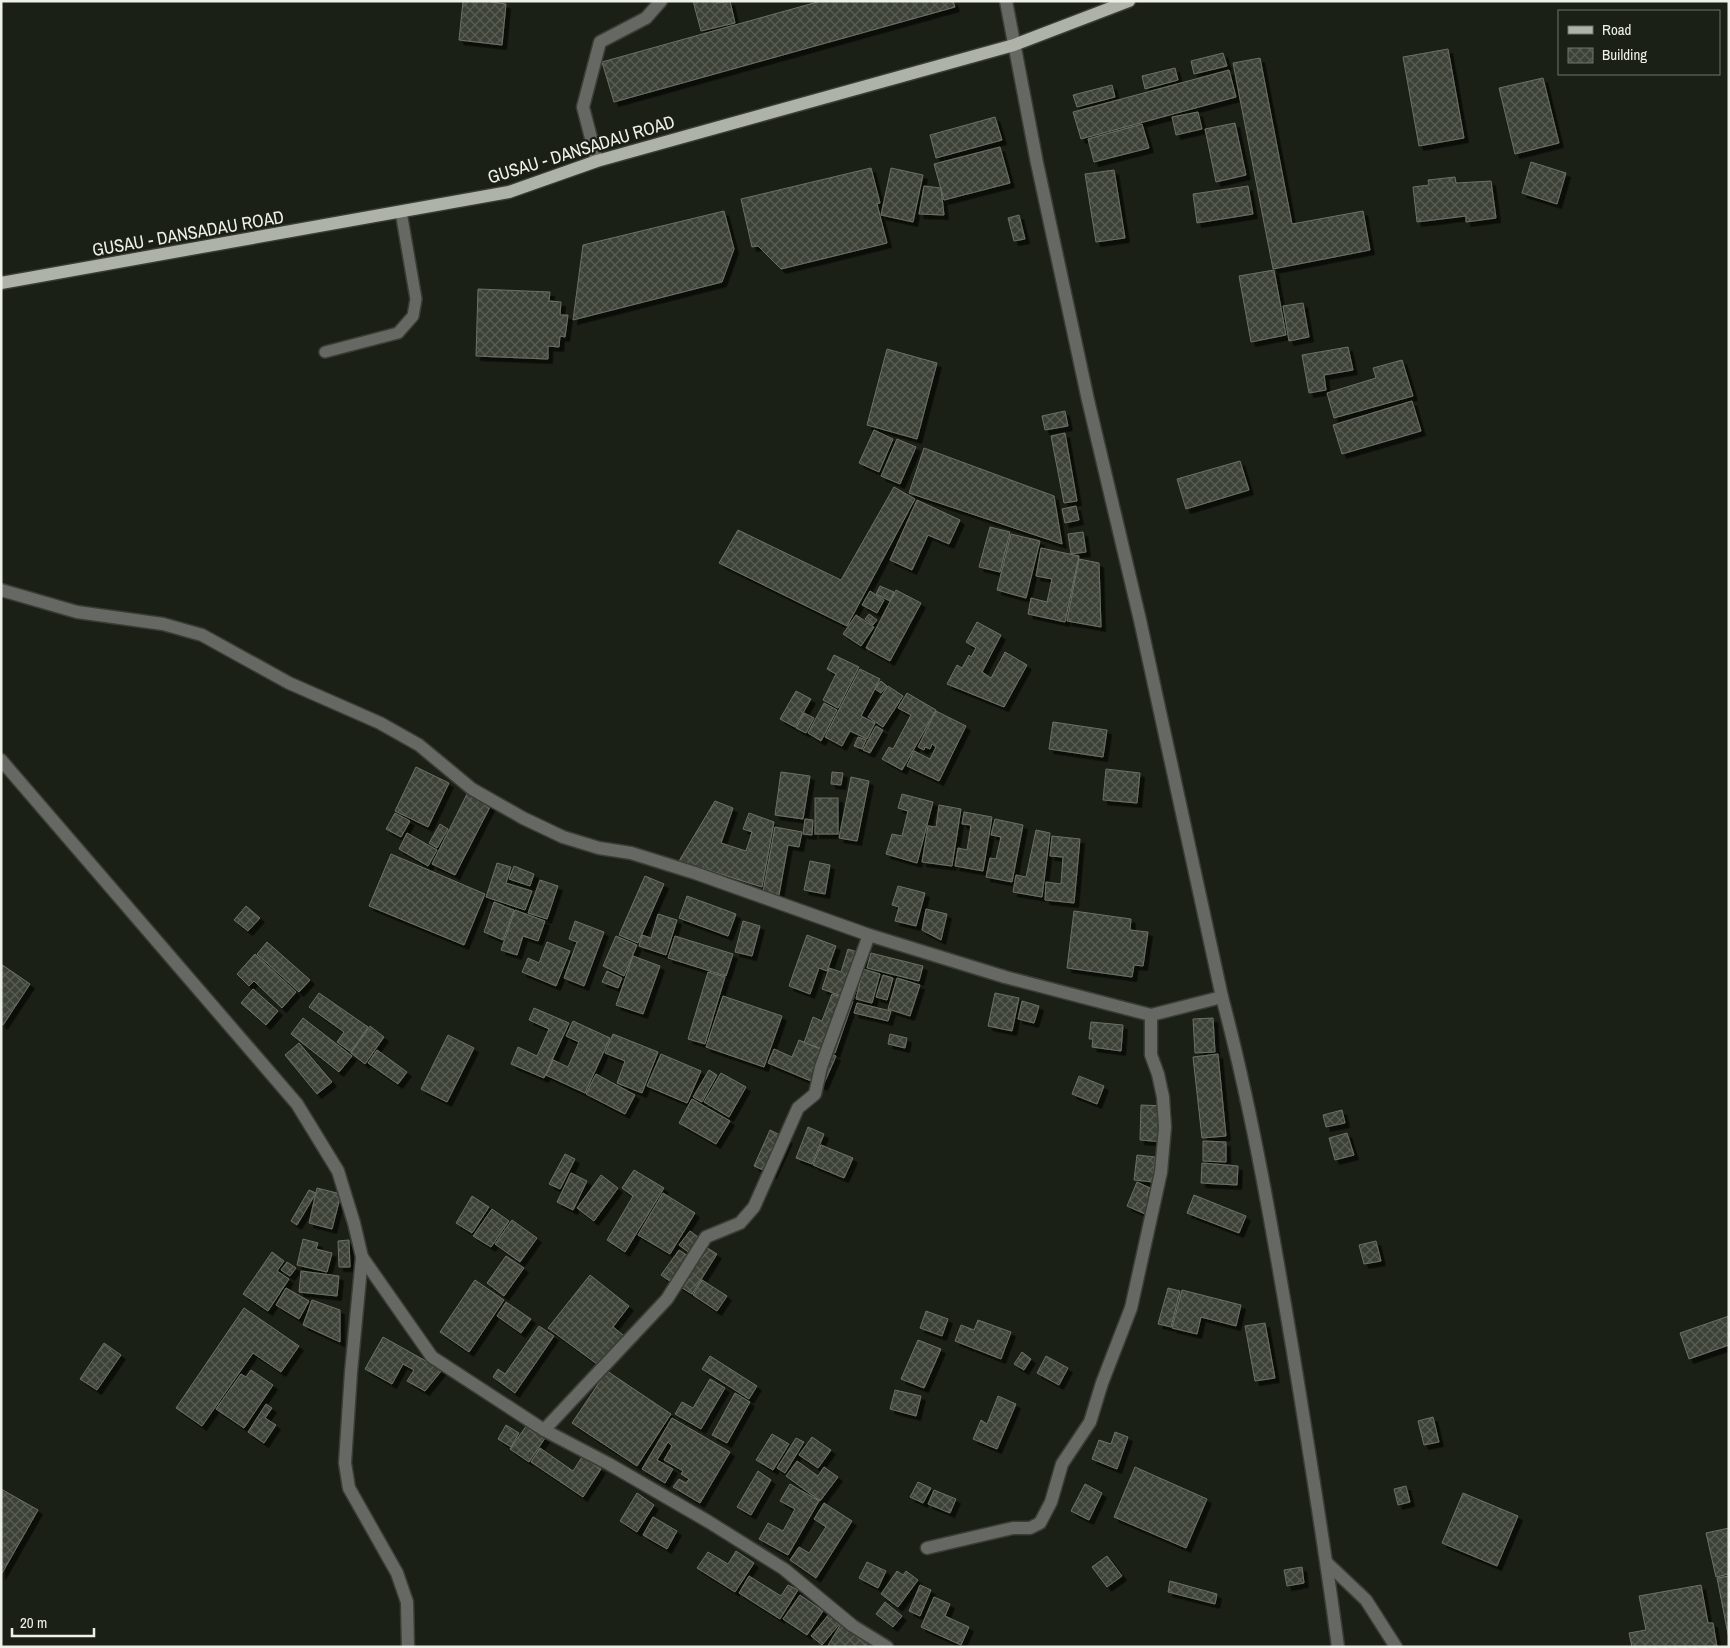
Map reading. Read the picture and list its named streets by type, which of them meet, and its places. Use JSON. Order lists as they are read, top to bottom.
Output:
{
  "streets": {
    "main road": ["GUSAU - DANSADAU ROAD"]
  },
  "legend": ["Road", "Building"],
  "scale_bar": "20 m"
}
